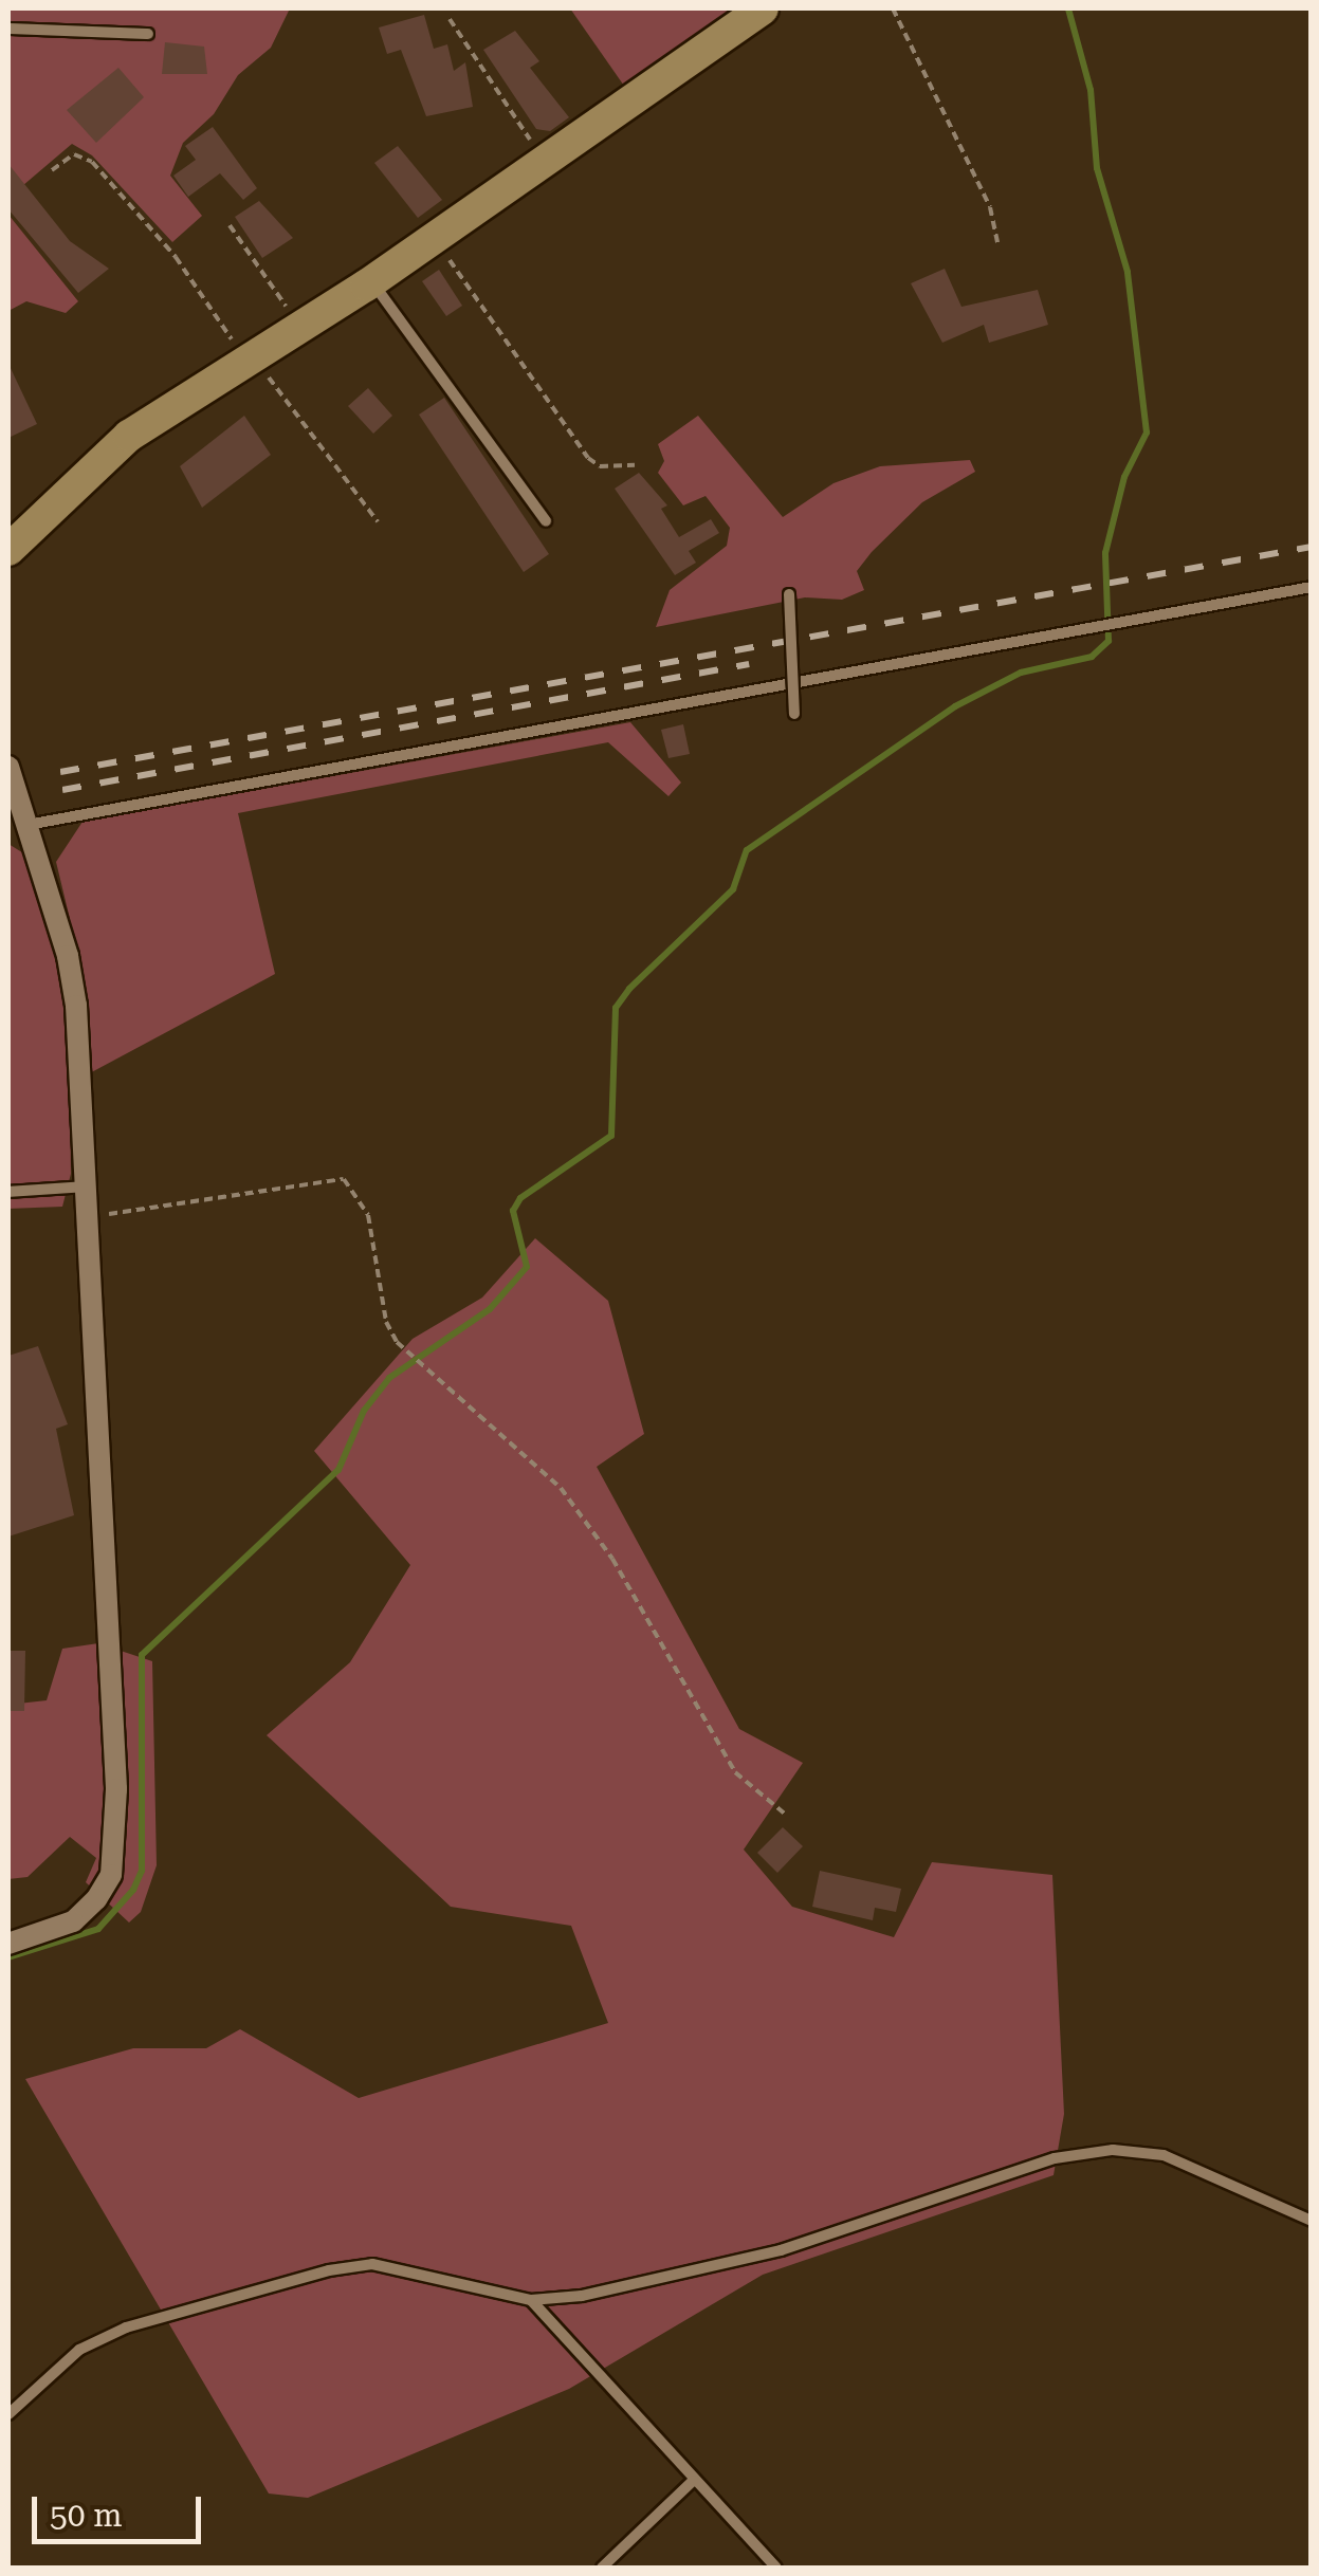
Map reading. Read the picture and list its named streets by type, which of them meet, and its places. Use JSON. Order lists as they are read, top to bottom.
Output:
{
  "scale_bar": "50 m"
}
